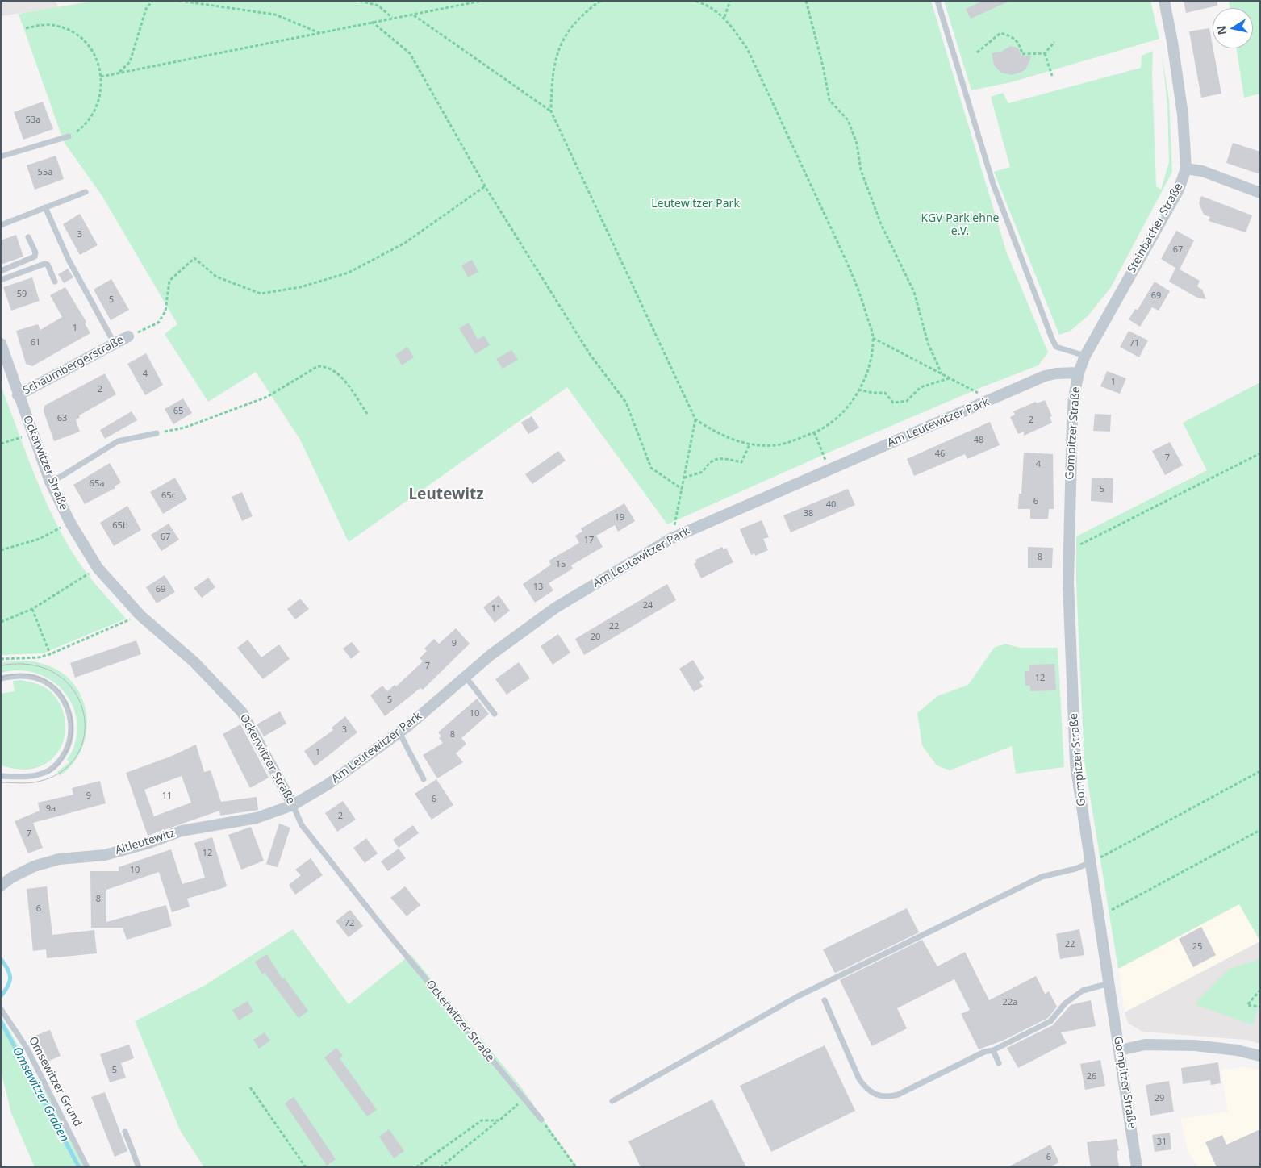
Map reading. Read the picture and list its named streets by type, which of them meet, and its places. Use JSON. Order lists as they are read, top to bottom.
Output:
{
  "streets": {
    "street": [
      "Steinbacher Straße",
      "Schaumbergerstraße",
      "Am Leutewitzer Park",
      "Gompitzer Straße",
      "Ockerwitzer Straße",
      "Altleutewitz"
    ],
    "lane": ["Omsewitzer Grund"]
  },
  "crossings": [
    ["Steinbacher Straße", "Am Leutewitzer Park"],
    ["Steinbacher Straße", "Gompitzer Straße"],
    ["Schaumbergerstraße", "Ockerwitzer Straße"],
    ["Am Leutewitzer Park", "Gompitzer Straße"],
    ["Am Leutewitzer Park", "Ockerwitzer Straße"],
    ["Am Leutewitzer Park", "Altleutewitz"],
    ["Ockerwitzer Straße", "Altleutewitz"]
  ],
  "districts": ["Leutewitz"],
  "water": ["Omsewitzer Graben"],
  "parks": ["Leutewitzer Park", "KGV Parklehne e.V."],
  "house_numbers": [
    "53a",
    "55a",
    "3",
    "67",
    "59",
    "69",
    "5",
    "1",
    "61",
    "71",
    "4",
    "1",
    "2",
    "65",
    "63",
    "2",
    "48",
    "46",
    "7",
    "4",
    "65a",
    "5",
    "65c",
    "6",
    "40",
    "38",
    "19",
    "65b",
    "67",
    "17",
    "8",
    "15",
    "13",
    "69",
    "24",
    "11",
    "22",
    "20",
    "9",
    "7",
    "12",
    "5",
    "10",
    "3",
    "8",
    "1",
    "9",
    "11",
    "6",
    "9a",
    "2",
    "7",
    "12",
    "10",
    "8",
    "6",
    "72",
    "22",
    "25",
    "22a",
    "5",
    "26",
    "29",
    "31",
    "6"
  ],
  "north": "left"
}
